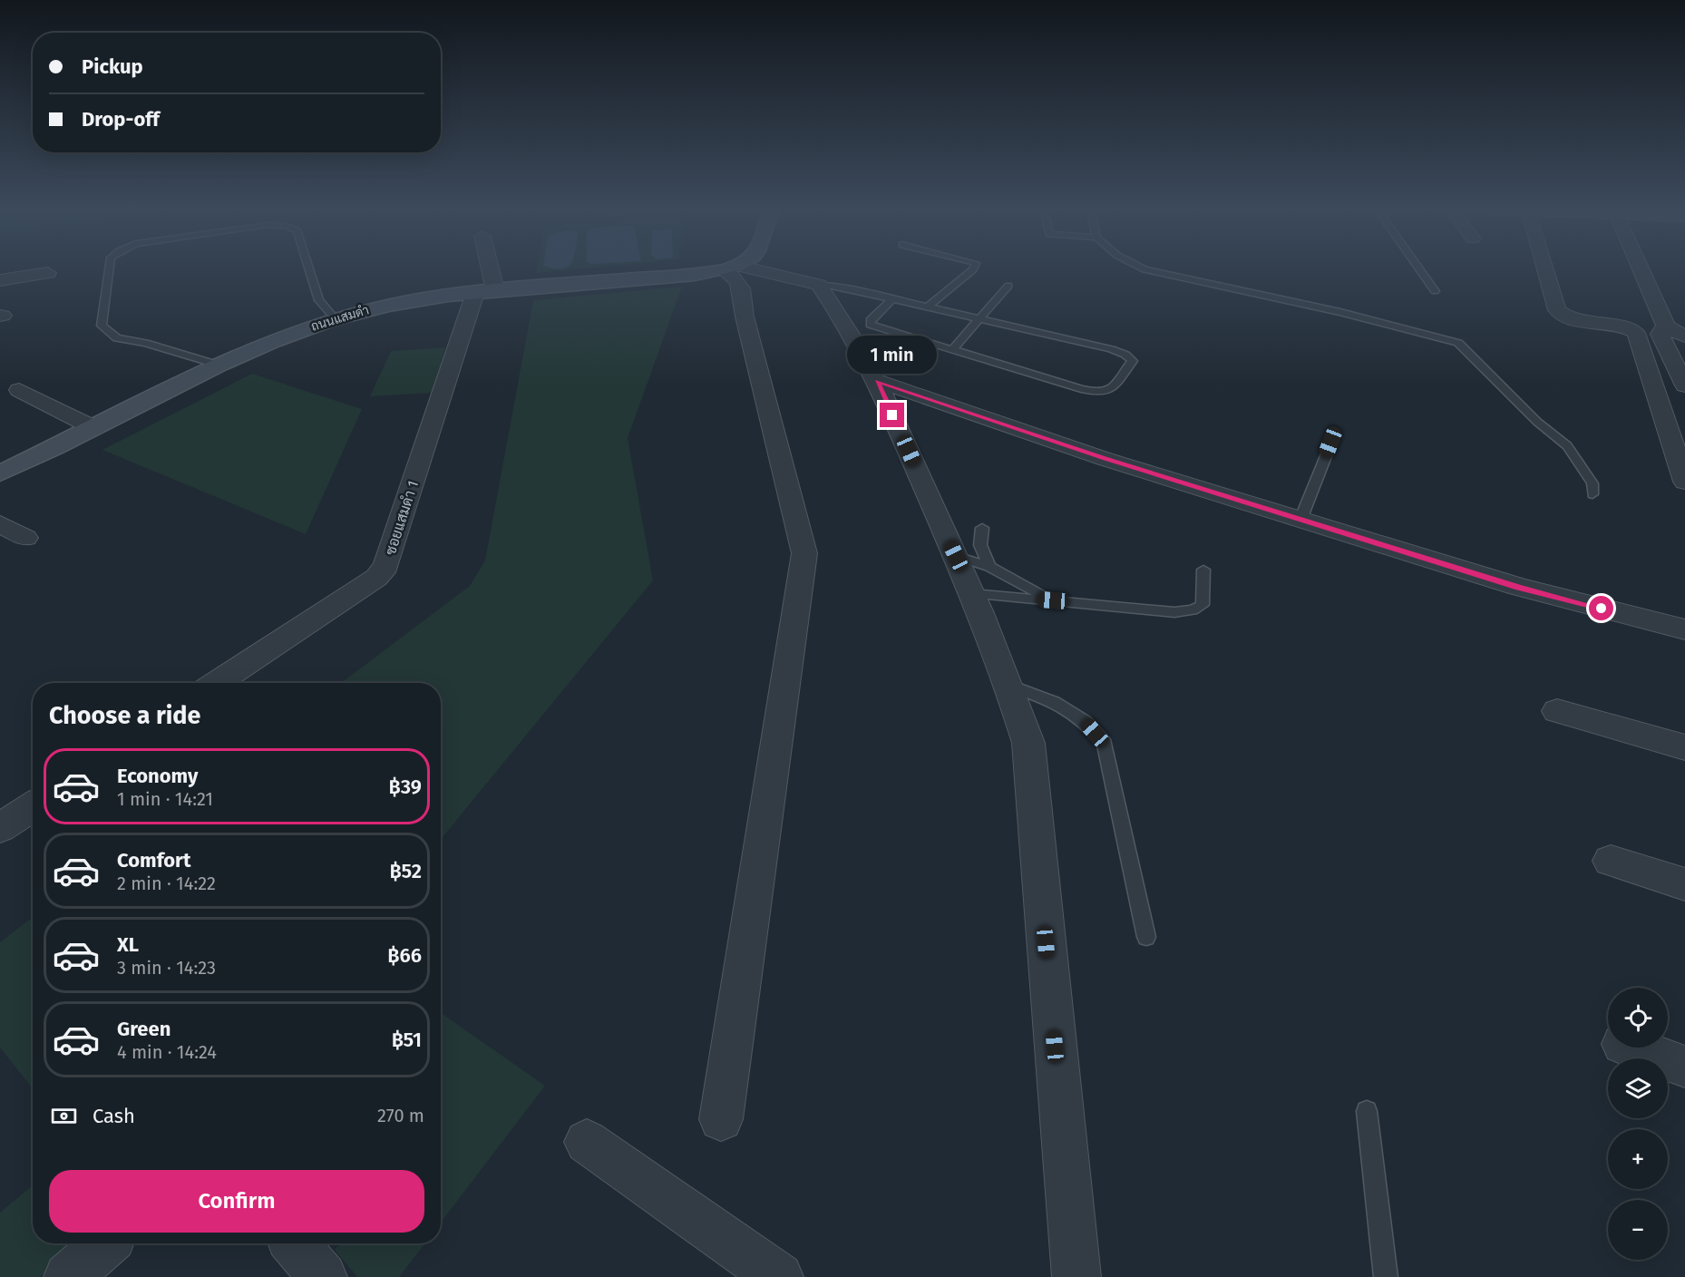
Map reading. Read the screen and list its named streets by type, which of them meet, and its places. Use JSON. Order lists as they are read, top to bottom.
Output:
{
  "streets": {
    "street": ["ถนนแสมดำ", "ซอยแสมดำ 1"]
  },
  "crossings": [
    ["ถนนแสมดำ", "ซอยแสมดำ 1"]
  ],
  "page": {
    "banner": ["Pickup", "Drop-off"],
    "bubble": "1 min",
    "heading": "Choose a ride",
    "list": [
      {
        "name": "Economy",
        "note": "1 min · 14:21",
        "value": "฿39"
      },
      {
        "name": "Comfort",
        "note": "2 min · 14:22",
        "value": "฿52"
      },
      {
        "name": "XL",
        "note": "3 min · 14:23",
        "value": "฿66"
      },
      {
        "name": "Green",
        "note": "4 min · 14:24",
        "value": "฿51"
      }
    ],
    "map_buttons": ["+", "−"],
    "pay": ["Cash", "270 m"],
    "buttons": "Confirm"
  }
}
